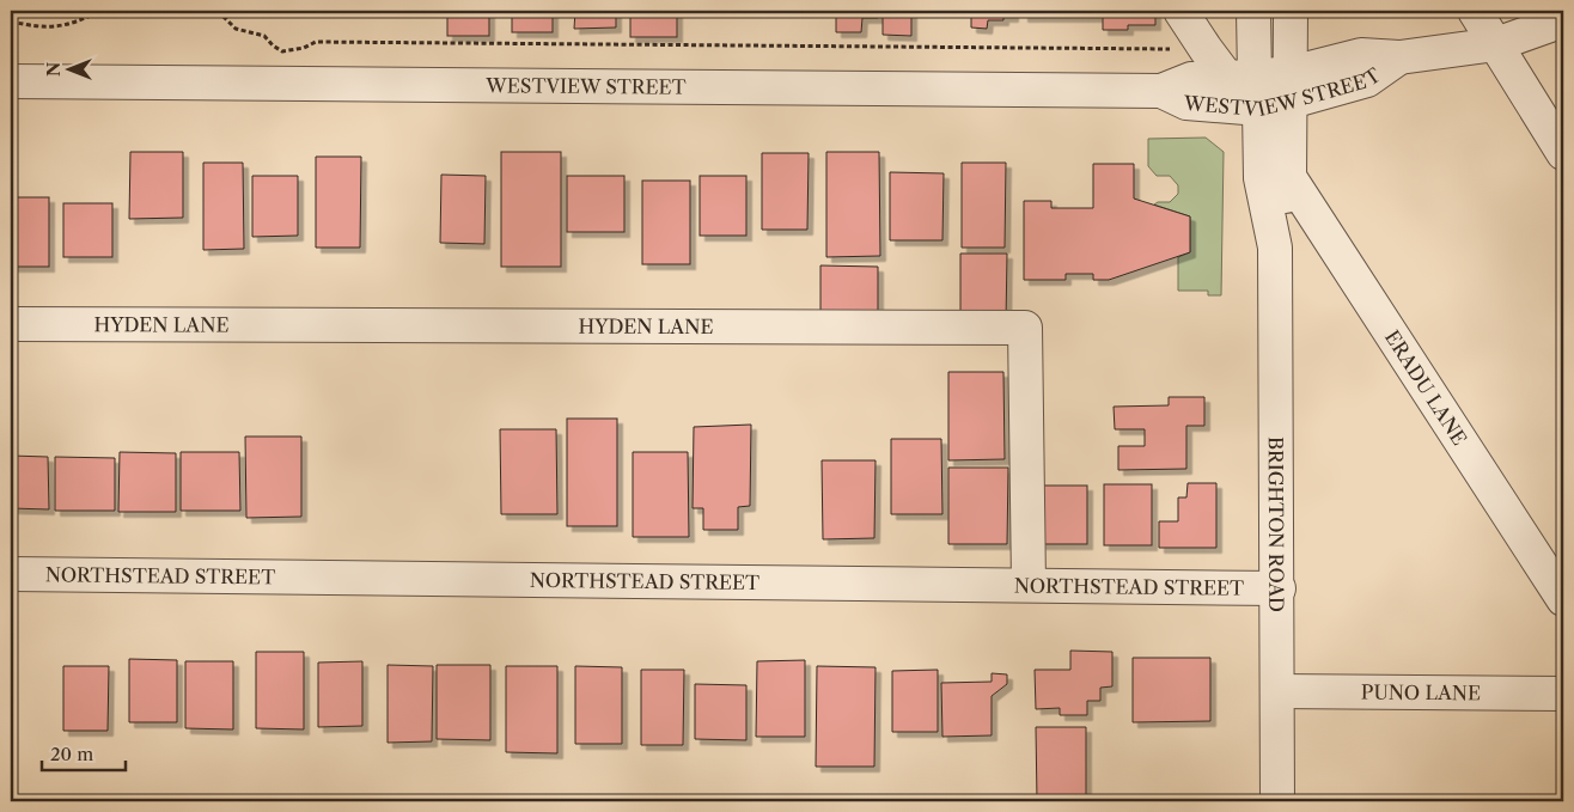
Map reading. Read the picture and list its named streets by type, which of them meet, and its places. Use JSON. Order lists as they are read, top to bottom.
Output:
{
  "streets": {
    "street": [
      "WESTVIEW STREET",
      "HYDEN LANE",
      "ERADU LANE",
      "BRIGHTON ROAD",
      "NORTHSTEAD STREET",
      "PUNO LANE"
    ]
  },
  "crossings": [
    ["WESTVIEW STREET", "BRIGHTON ROAD"],
    ["HYDEN LANE", "NORTHSTEAD STREET"],
    ["ERADU LANE", "BRIGHTON ROAD"],
    ["BRIGHTON ROAD", "NORTHSTEAD STREET"],
    ["BRIGHTON ROAD", "PUNO LANE"]
  ],
  "scale_bar": "20 m",
  "north": "left"
}
